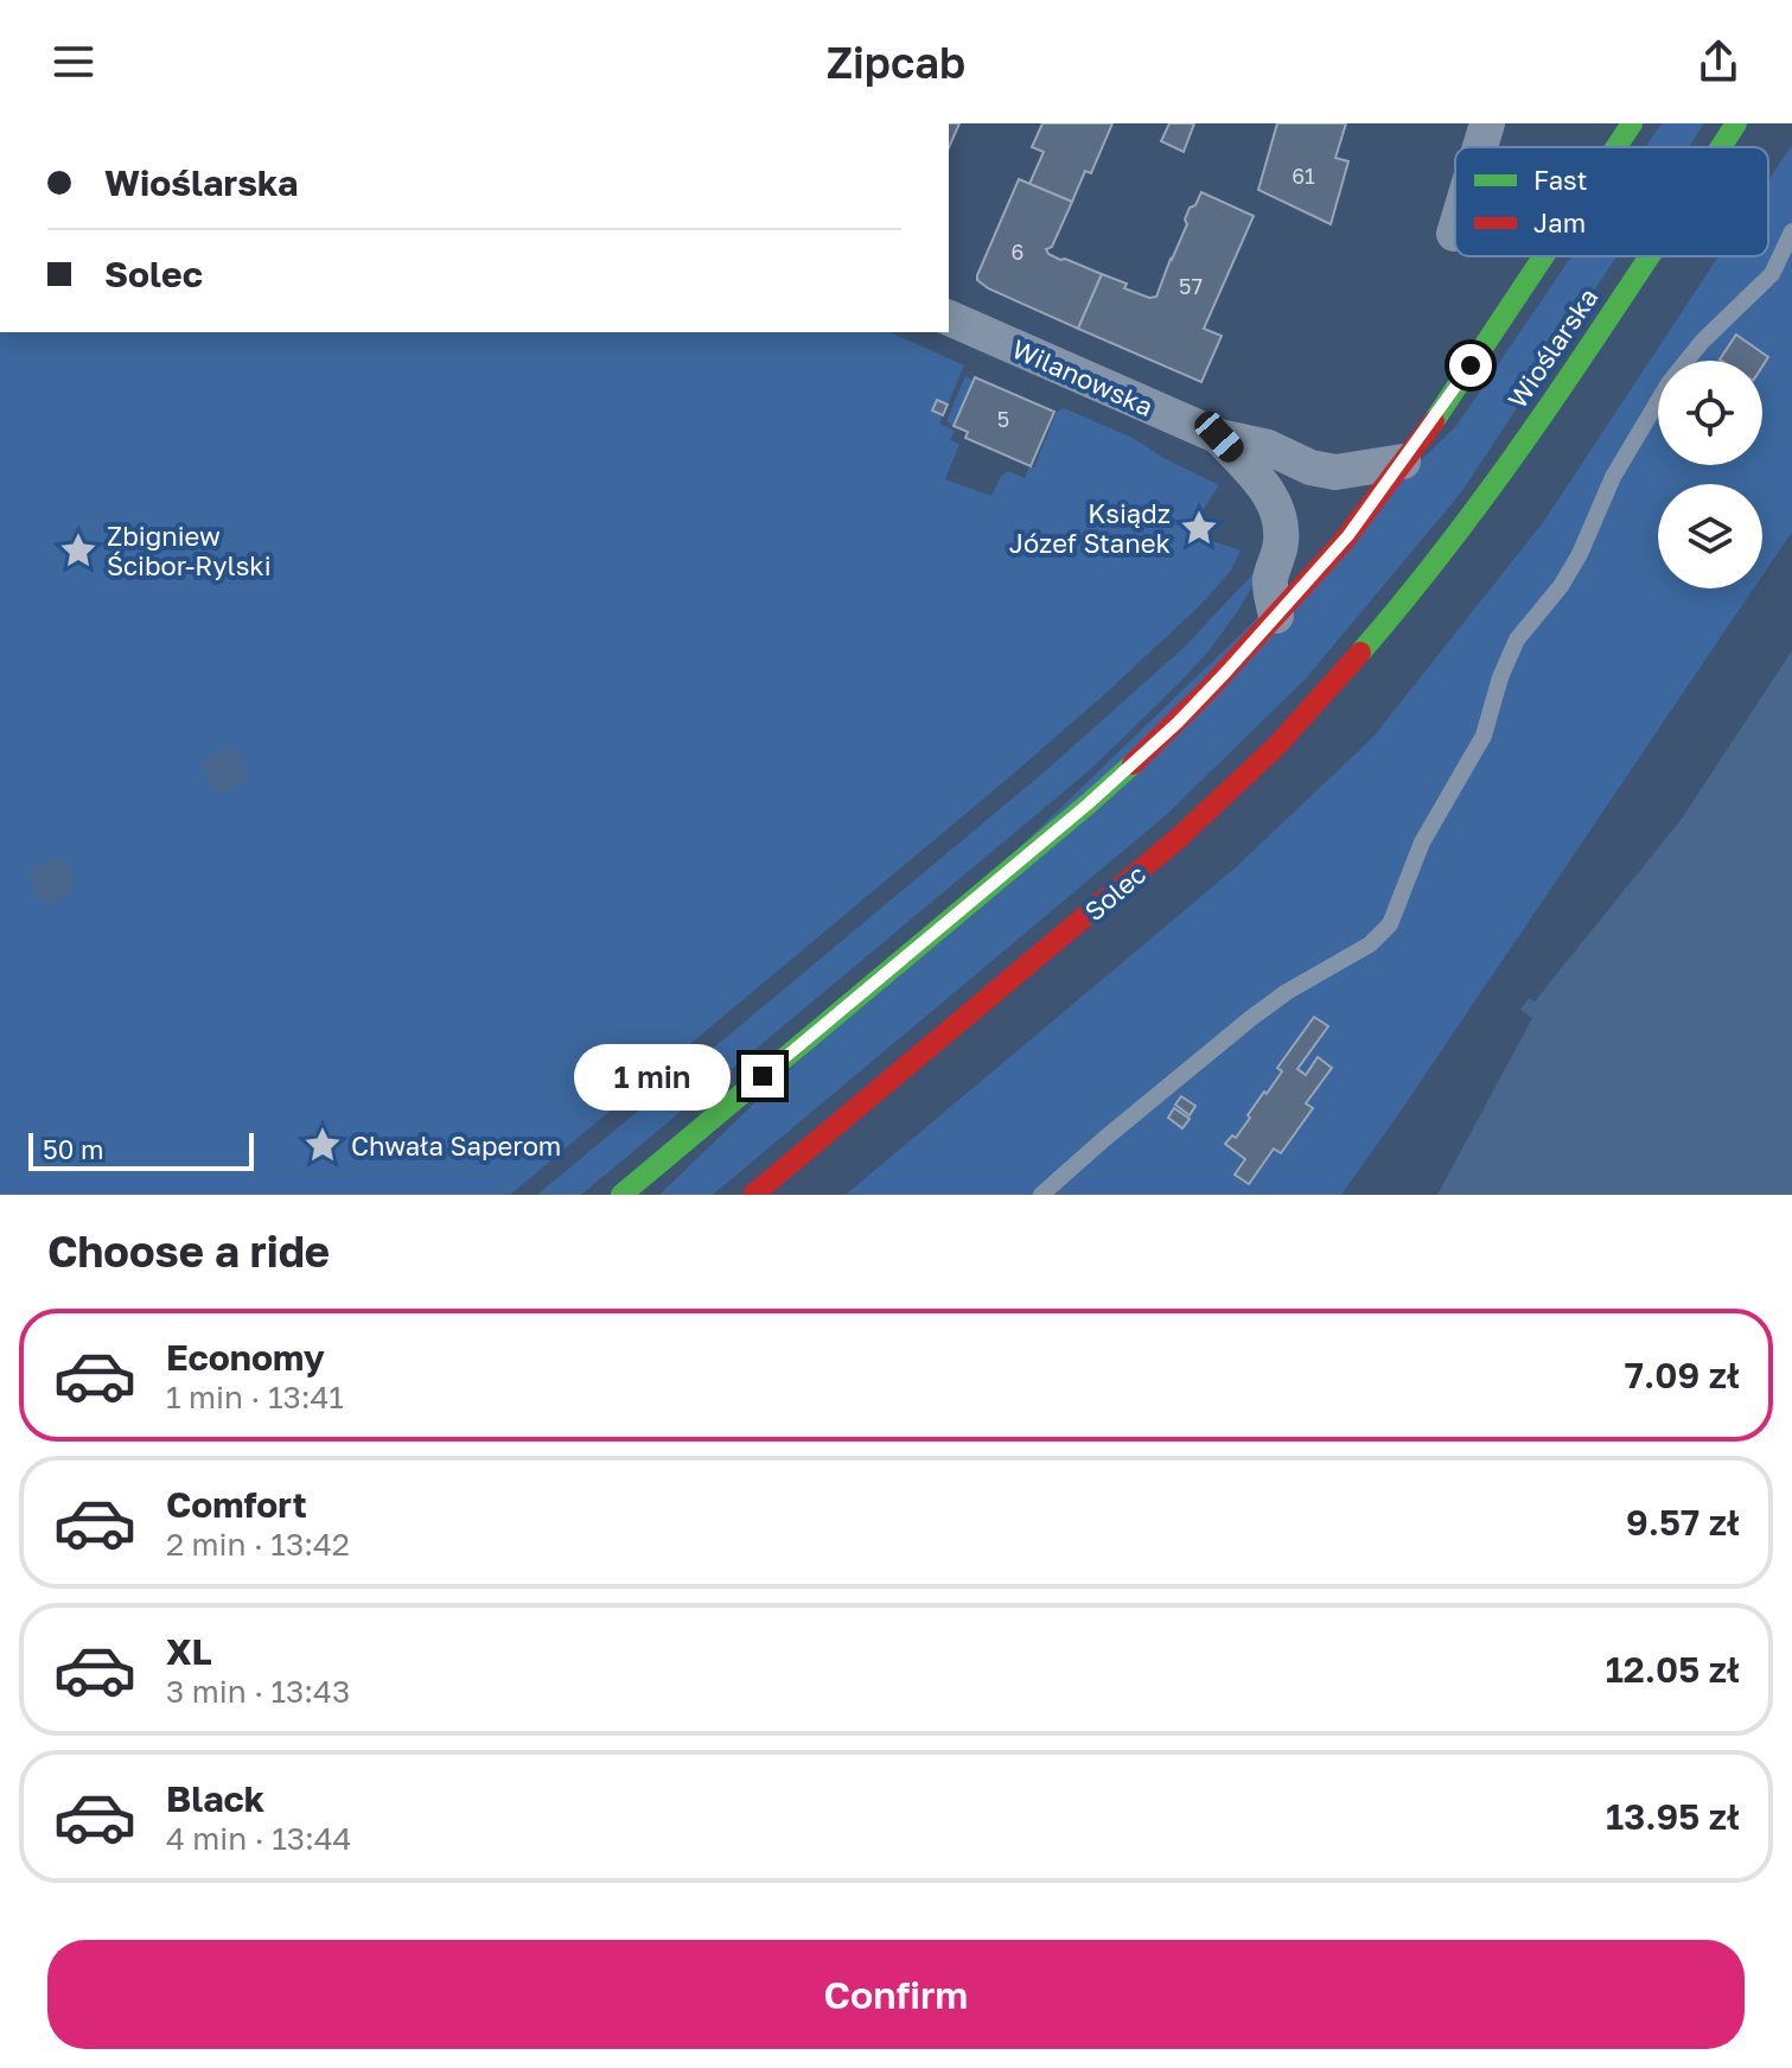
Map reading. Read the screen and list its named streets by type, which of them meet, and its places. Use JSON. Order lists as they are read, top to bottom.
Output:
{
  "streets": {
    "main road": ["Wioślarska", "Solec"],
    "street": ["Wilanowska"]
  },
  "crossings": [
    ["Wioślarska", "Solec"]
  ],
  "places": {
    "place": ["Ksiądz Józef Stanek", "Zbigniew Ścibor-Rylski", "Chwała Saperom"]
  },
  "house_numbers": [
    "61",
    "6",
    "57",
    "5"
  ],
  "legend": ["Fast", "Jam"],
  "scale_bar": "50 m",
  "page": {
    "header": "Zipcab",
    "banner": ["Wioślarska", "Solec"],
    "bubble": "1 min",
    "scale": "50 m",
    "heading": "Choose a ride",
    "list": [
      {
        "name": "Economy",
        "note": "1 min · 13:41",
        "value": "7.09 zł"
      },
      {
        "name": "Comfort",
        "note": "2 min · 13:42",
        "value": "9.57 zł"
      },
      {
        "name": "XL",
        "note": "3 min · 13:43",
        "value": "12.05 zł"
      },
      {
        "name": "Black",
        "note": "4 min · 13:44",
        "value": "13.95 zł"
      }
    ],
    "buttons": "Confirm"
  }
}
